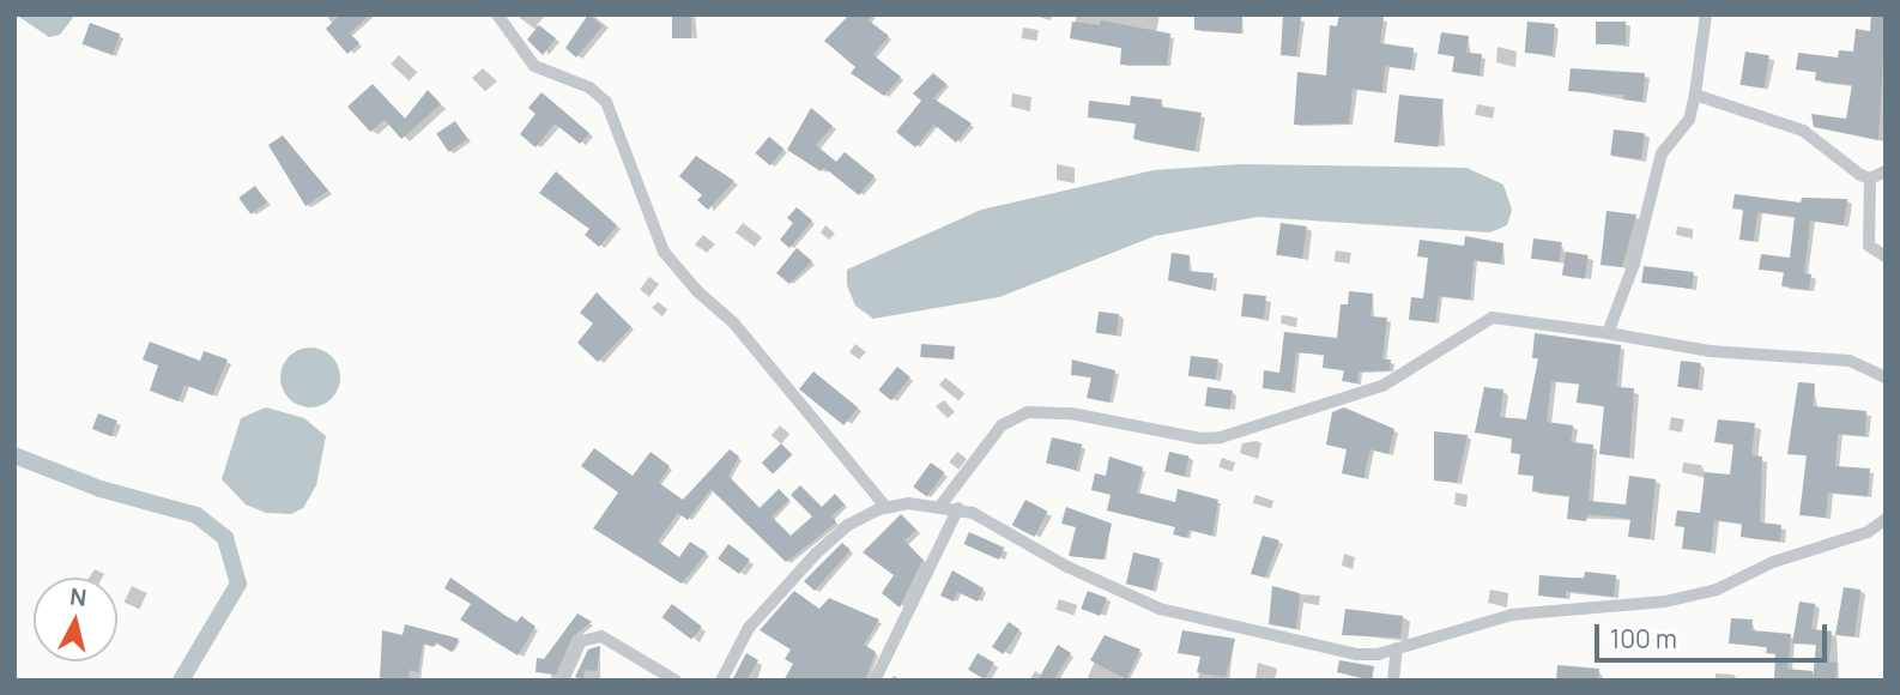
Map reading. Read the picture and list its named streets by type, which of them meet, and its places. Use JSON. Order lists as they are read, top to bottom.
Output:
{
  "scale_bar": "100 m",
  "north": "top"
}
